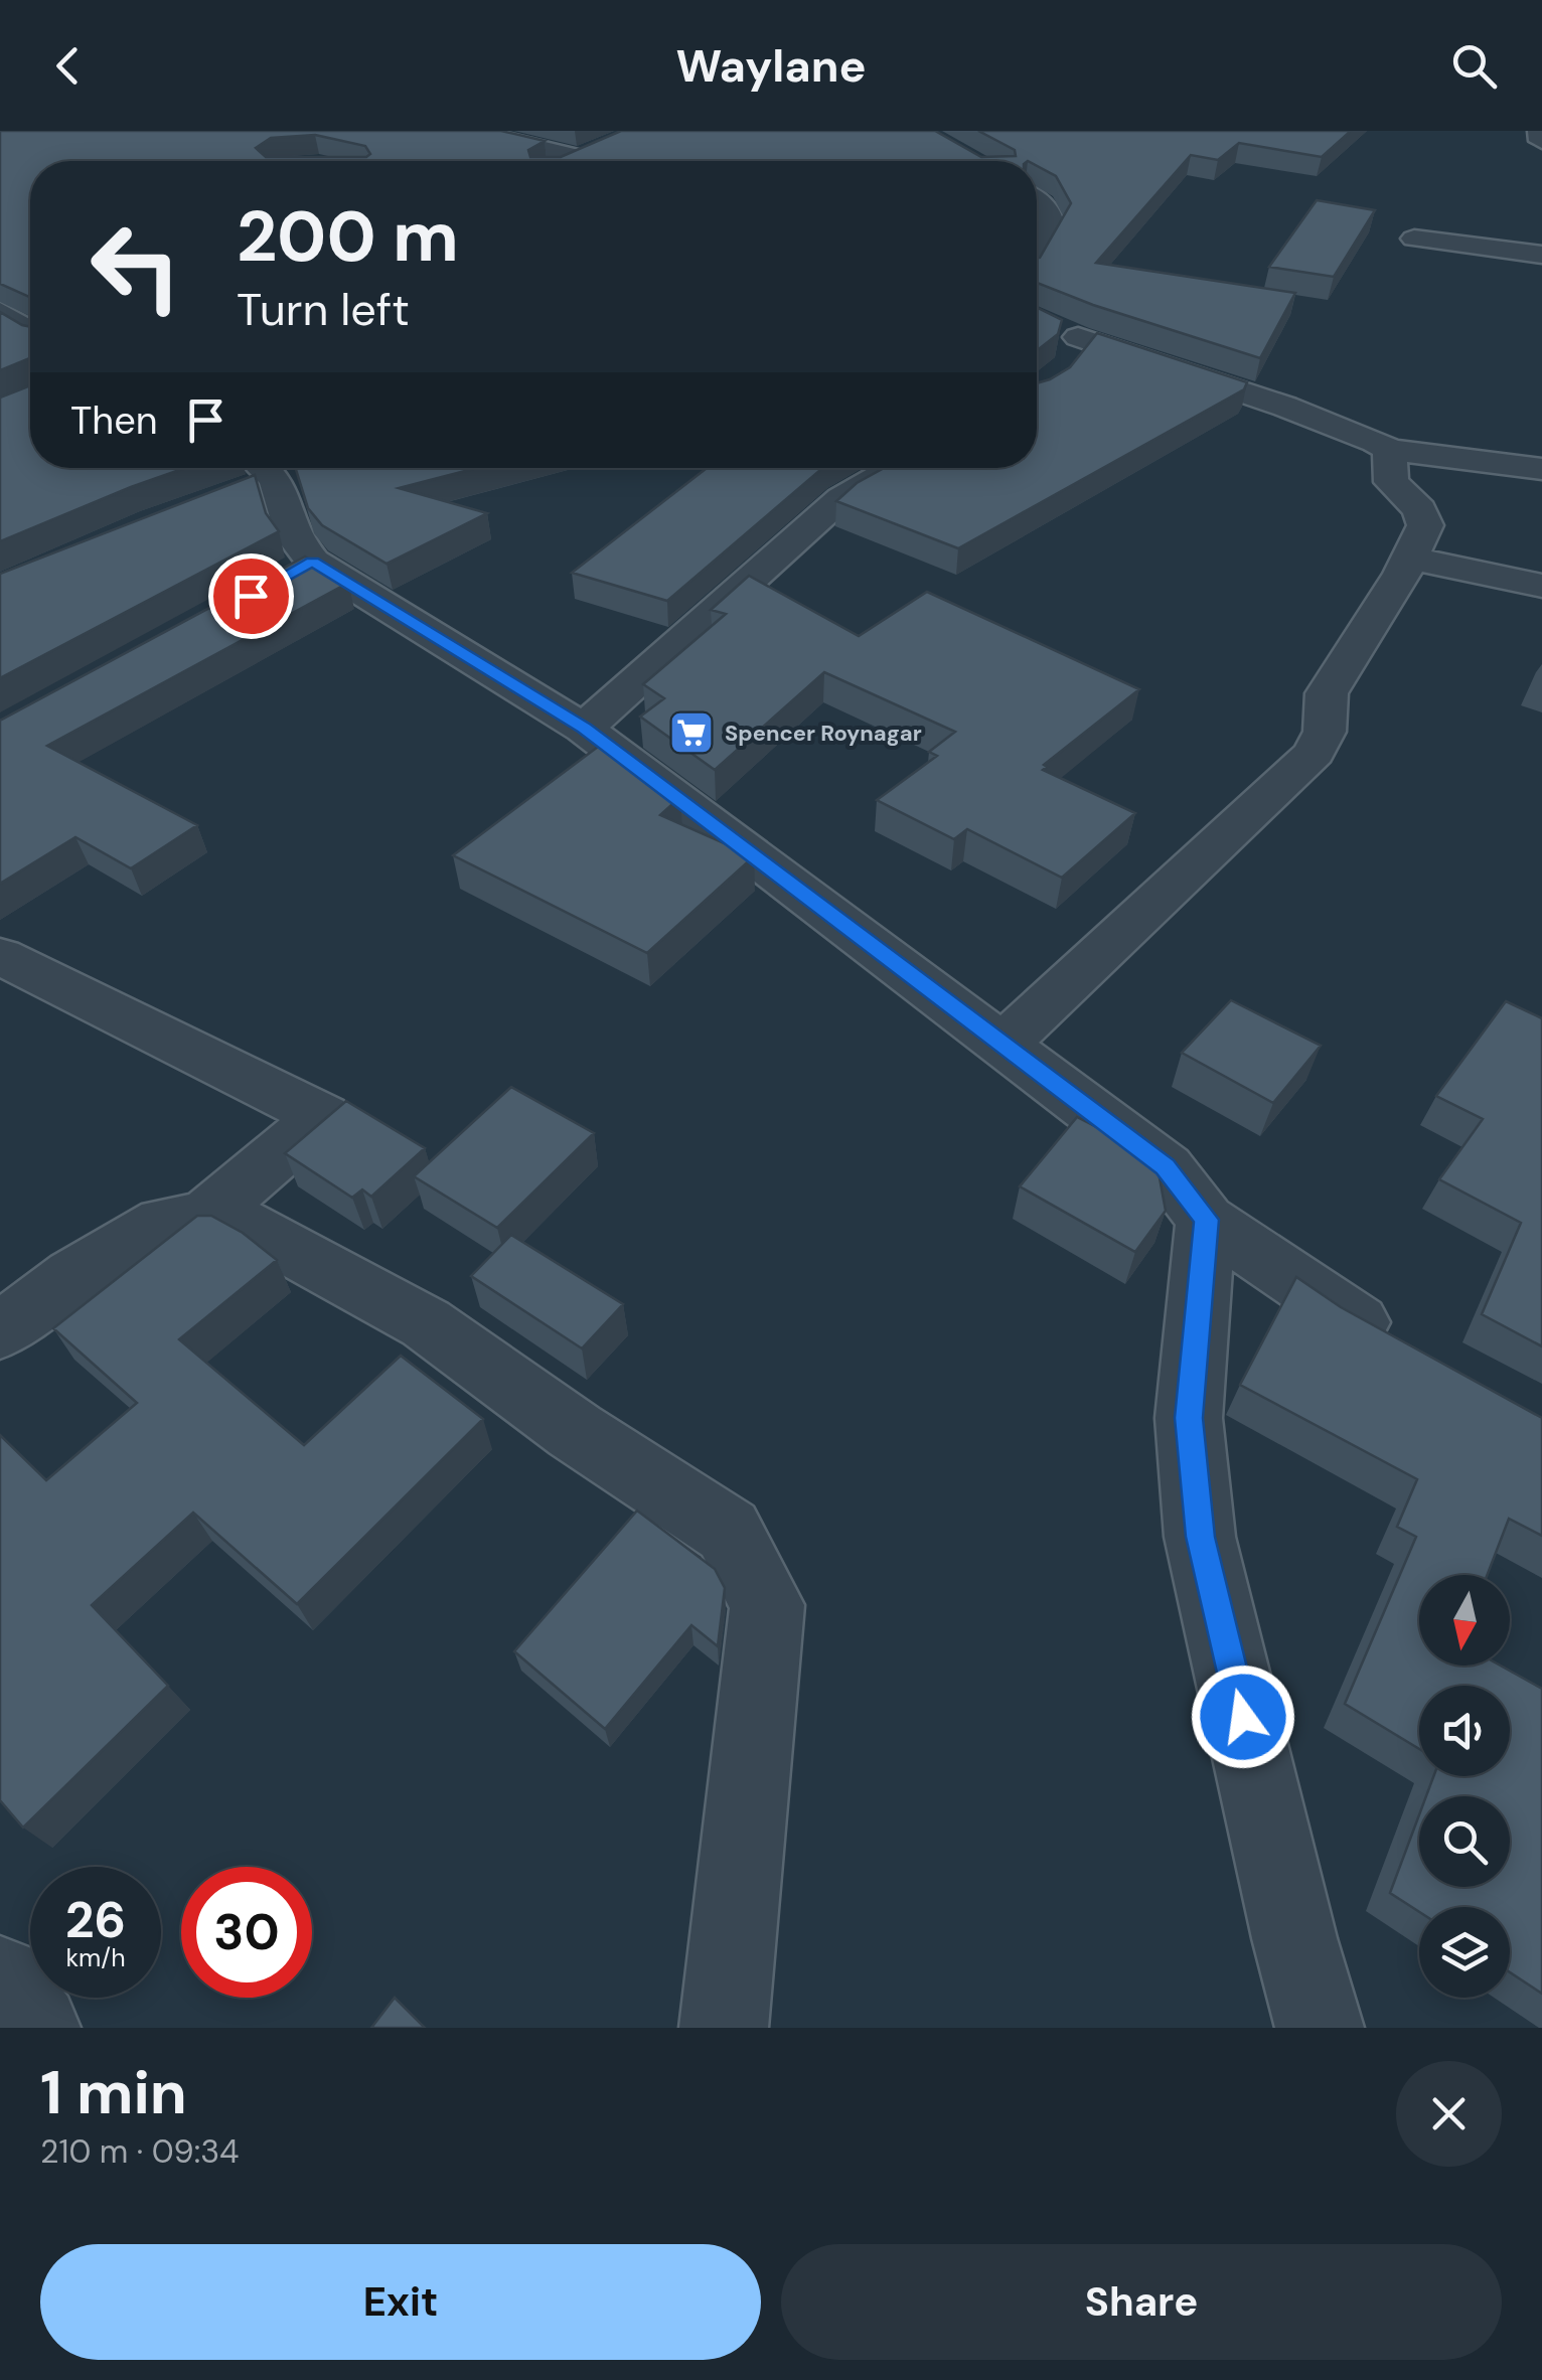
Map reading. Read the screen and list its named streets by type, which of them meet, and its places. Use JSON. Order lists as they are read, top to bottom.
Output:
{
  "places": {
    "supermarket": ["Spencer Roynagar"]
  },
  "north": "bottom",
  "page": {
    "header": "Waylane",
    "turn": ["200 m", "Turn left"],
    "then": "Then",
    "speed": "26 km/h",
    "limit": "30",
    "heading": ["1 min", "210 m · 09:34"],
    "buttons": ["Exit", "Share"]
  }
}
